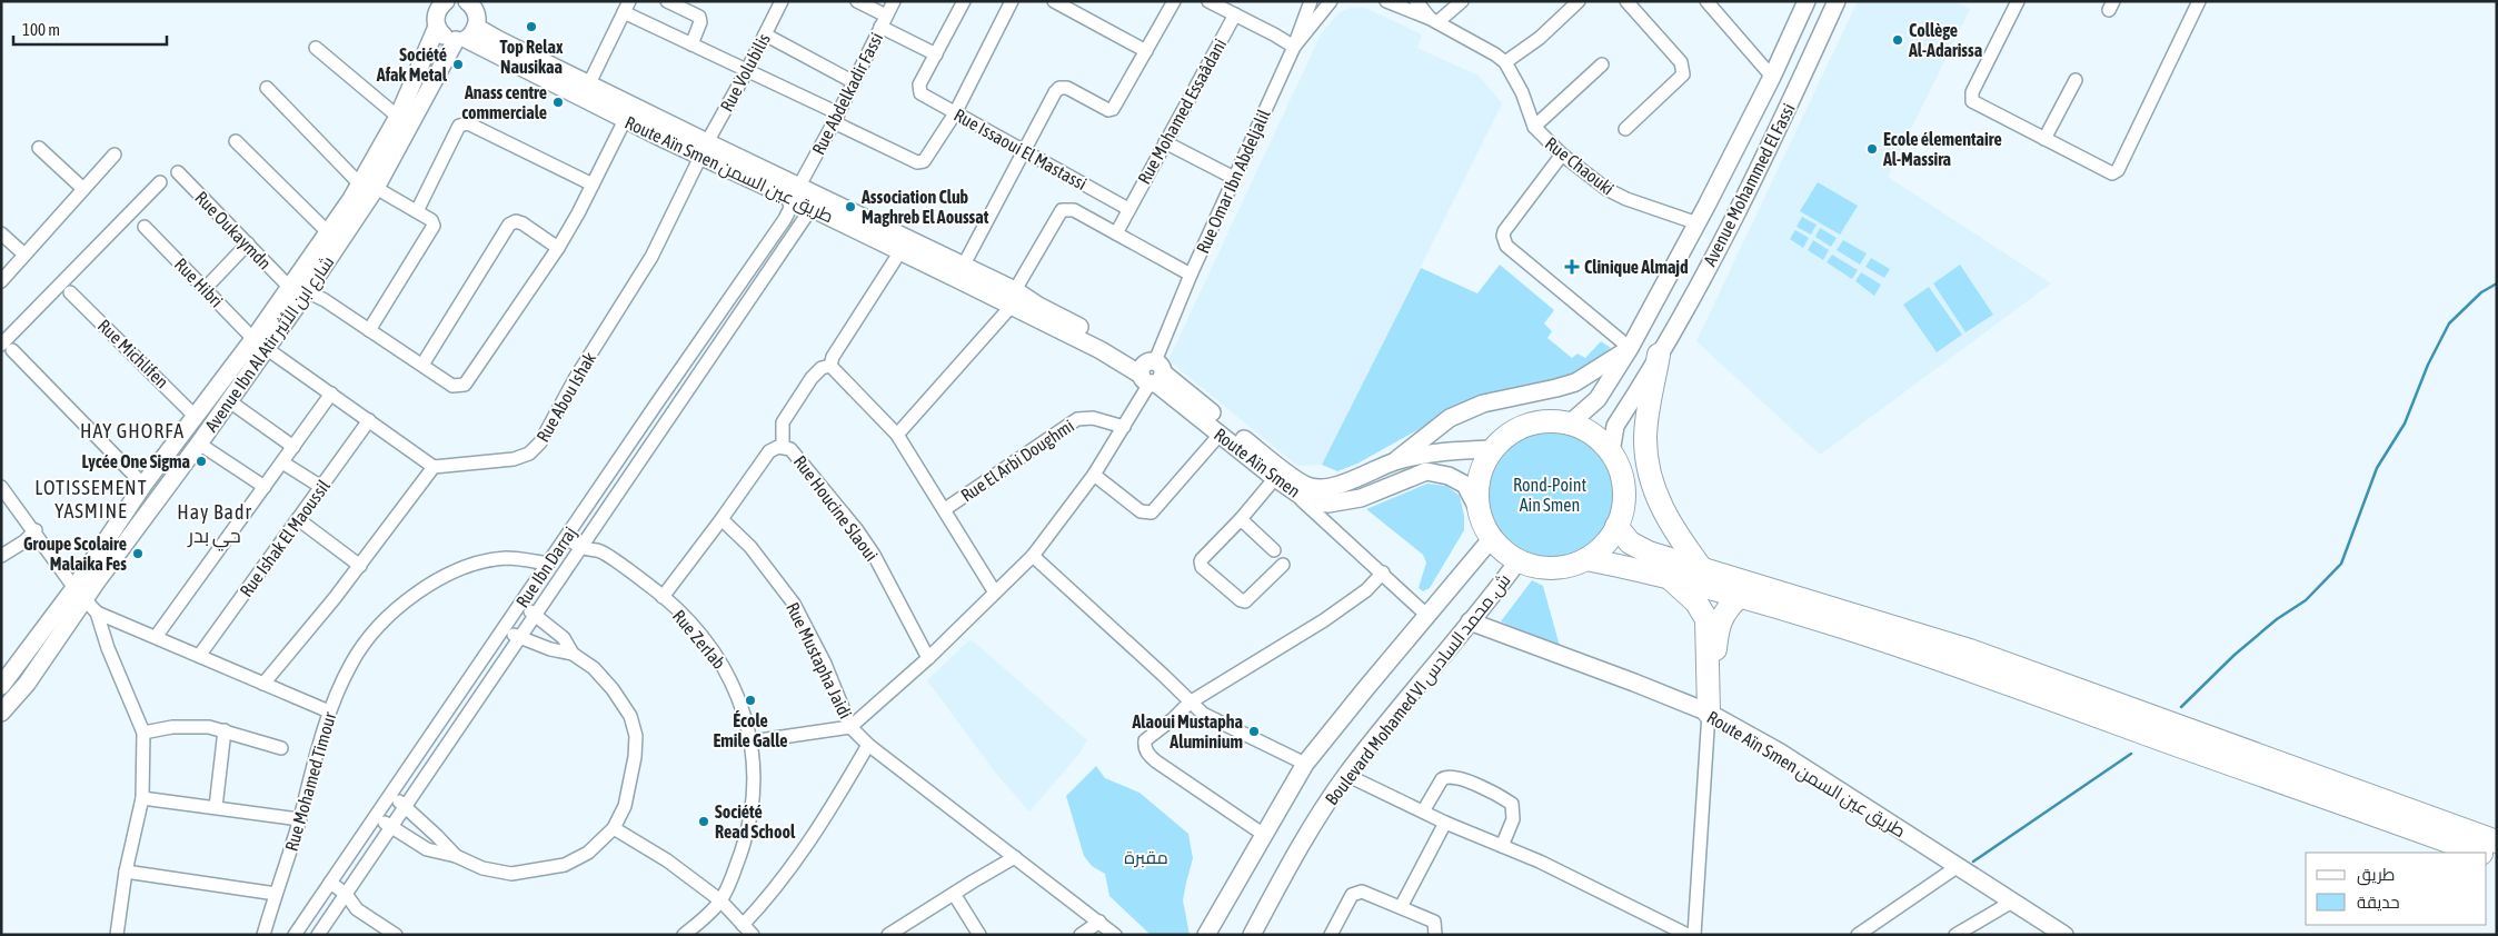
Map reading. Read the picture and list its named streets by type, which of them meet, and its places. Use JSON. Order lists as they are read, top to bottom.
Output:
{
  "streets": {
    "main road": [
      "Route Aïn Smen طريق عين السمن",
      "Avenue Mohammed El Fassi",
      "Avenue Ibn Al Atir شارع ابن الأثير",
      "Route Aïn Smen",
      "Boulevard Mohamed VI ش. محمد السادس"
    ],
    "street": [
      "Rue Volubilis",
      "Rue Abdelkadir Fassi",
      "Rue Mohamed Essaâdani",
      "Rue Issaoui El Mastassi",
      "Rue Chaouki",
      "Rue Omar Ibn Abdeljalil",
      "Rue Oukaymdn",
      "Rue Hibri",
      "Rue Michlifen",
      "Rue Abou Ishak",
      "Rue El Arbi Doughmi",
      "Rue Houcine Slaoui",
      "Rue Ishak El Maoussil",
      "Rue Ibn Darraj",
      "Rue ZerIab",
      "Rue Mustapha Jaidi",
      "Rue Mohamed Timour"
    ]
  },
  "crossings": [
    ["Rue Volubilis", "Route Aïn Smen طريق عين السمن"],
    ["Rue Volubilis", "Rue Abou Ishak"],
    ["Rue Abdelkadir Fassi", "Route Aïn Smen طريق عين السمن"],
    ["Rue Abdelkadir Fassi", "Rue Ibn Darraj"],
    ["Rue Mohamed Essaâdani", "Rue Issaoui El Mastassi"],
    ["Rue Chaouki", "Avenue Mohammed El Fassi"],
    ["Route Aïn Smen طريق عين السمن", "Rue Omar Ibn Abdeljalil"],
    ["Route Aïn Smen طريق عين السمن", "Avenue Ibn Al Atir شارع ابن الأثير"],
    ["Route Aïn Smen طريق عين السمن", "Rue Abou Ishak"],
    ["Route Aïn Smen طريق عين السمن", "Route Aïn Smen"],
    ["Route Aïn Smen طريق عين السمن", "Rue Ibn Darraj"],
    ["Route Aïn Smen طريق عين السمن", "Boulevard Mohamed VI ش. محمد السادس"],
    ["Rue Omar Ibn Abdeljalil", "Rue El Arbi Doughmi"],
    ["Rue Omar Ibn Abdeljalil", "Route Aïn Smen"],
    ["Rue Omar Ibn Abdeljalil", "Rue Houcine Slaoui"],
    ["Rue Omar Ibn Abdeljalil", "Rue Mustapha Jaidi"],
    ["Avenue Mohammed El Fassi", "Route Aïn Smen"],
    ["Avenue Mohammed El Fassi", "Boulevard Mohamed VI ش. محمد السادس"],
    ["Rue Oukaymdn", "Avenue Ibn Al Atir شارع ابن الأثير"],
    ["Rue Hibri", "Avenue Ibn Al Atir شارع ابن الأثير"],
    ["Rue Hibri", "Rue Abou Ishak"],
    ["Rue Hibri", "Rue Ishak El Maoussil"],
    ["Avenue Ibn Al Atir شارع ابن الأثير", "Rue Michlifen"],
    ["Route Aïn Smen", "Boulevard Mohamed VI ش. محمد السادس"],
    ["Rue Houcine Slaoui", "Rue ZerIab"],
    ["Rue Houcine Slaoui", "Rue Mustapha Jaidi"],
    ["Rue Ibn Darraj", "Rue ZerIab"],
    ["Rue Ibn Darraj", "Rue Mohamed Timour"]
  ],
  "districts": ["HAY GHORFA", "LOTISSEMENT YASMINE", "Hay Badr حي بدر"],
  "parks": ["Rond-Point Ain Smen", "مقبرة"],
  "places": {
    "other": [
      "Top Relax Nausikaa",
      "Collège Al-Adarissa",
      "Société Afak Metal",
      "Anass centre commerciale",
      "Ecole élementaire Al-Massira",
      "Association Club Maghreb El Aoussat",
      "Lycée One Sigma",
      "Groupe Scolaire Malaika Fes",
      "École Emile Galle",
      "Alaoui Mustapha Aluminium",
      "Société Read School"
    ],
    "health": ["Clinique Almajd"]
  },
  "legend": ["طريق", "حديقة"],
  "scale_bar": "100 m"
}
